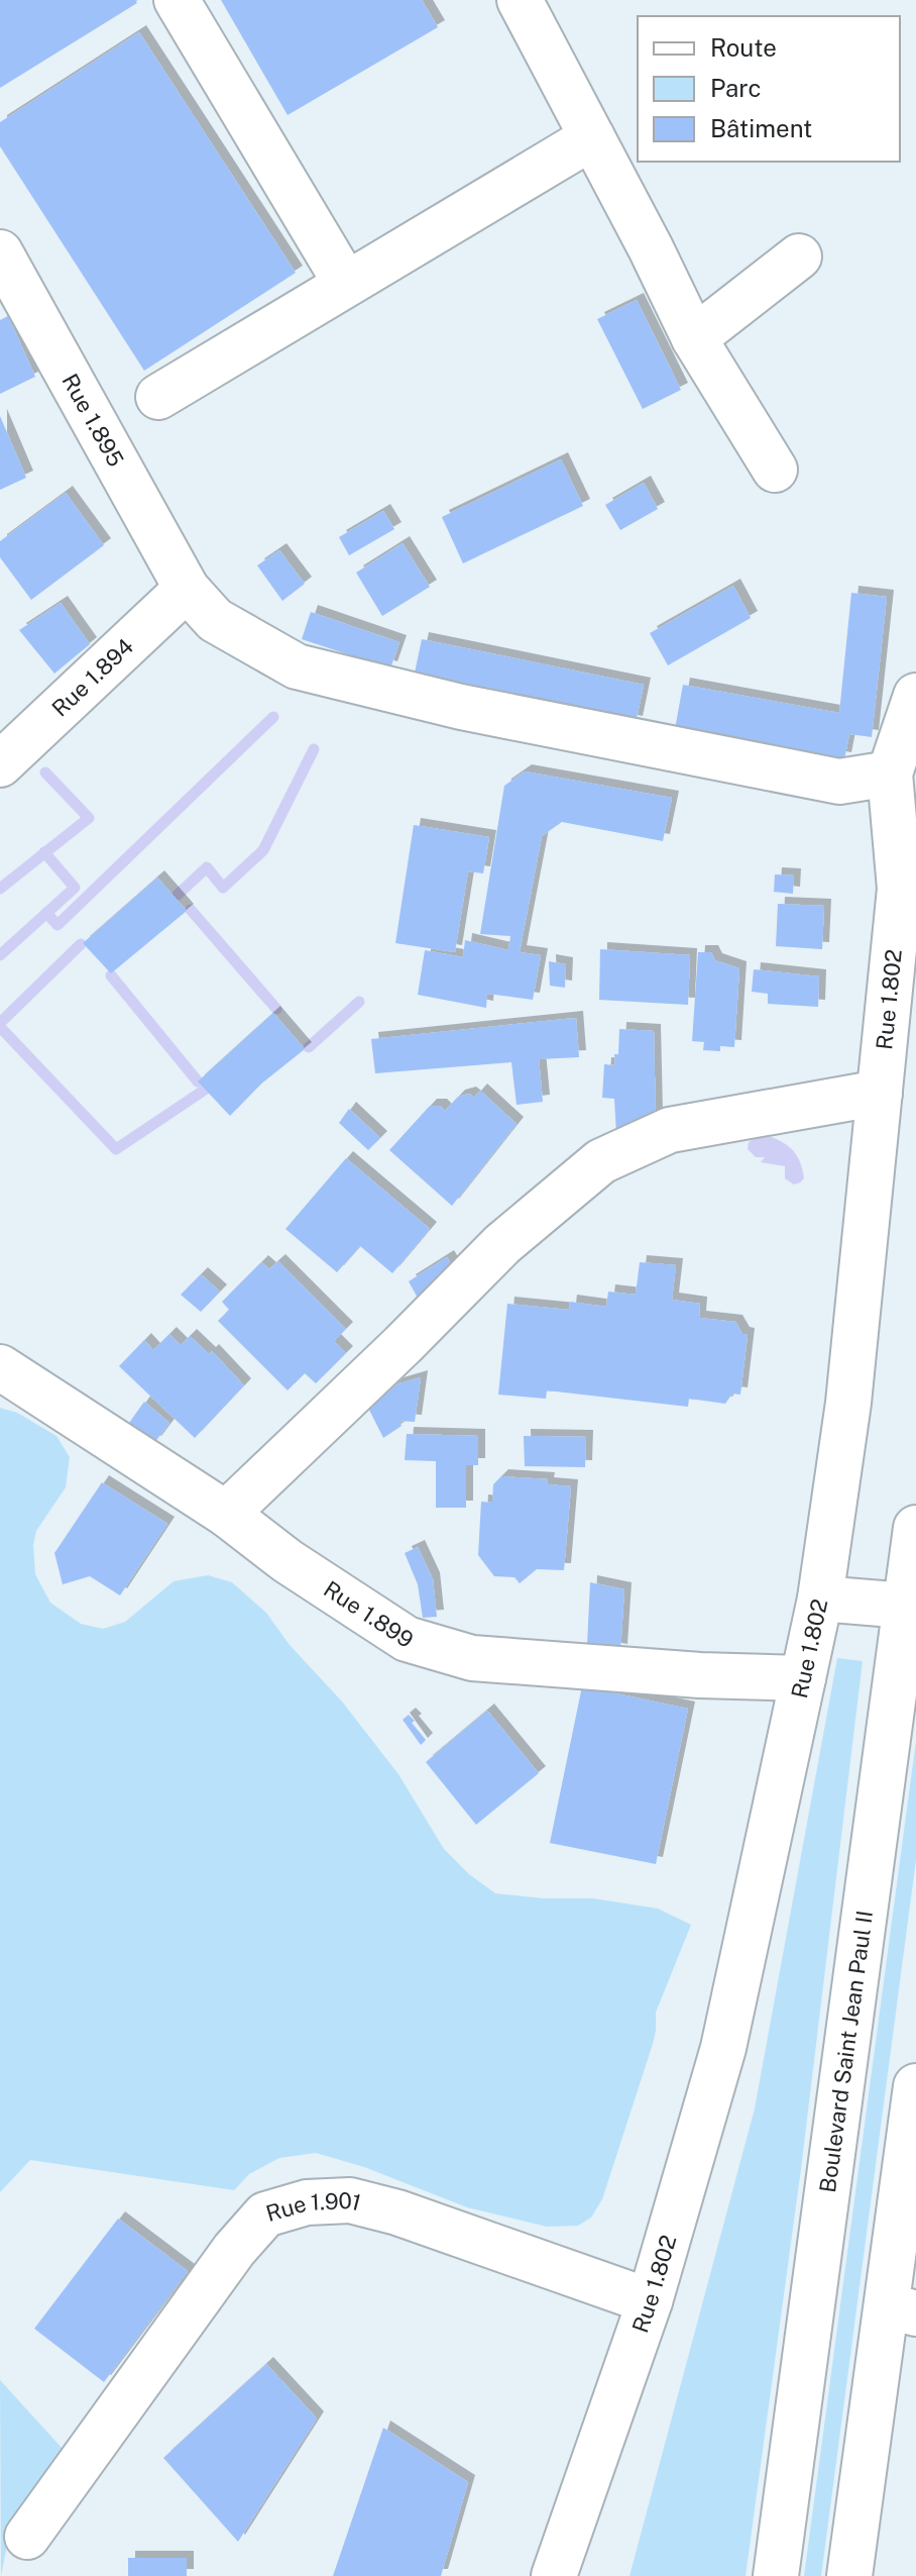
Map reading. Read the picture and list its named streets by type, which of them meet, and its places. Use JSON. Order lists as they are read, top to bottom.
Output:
{
  "streets": {
    "street": [
      "Rue 1.895",
      "Rue 1.894",
      "Rue 1.802",
      "Rue 1.899",
      "Boulevard Saint Jean Paul II",
      "Rue 1.901"
    ]
  },
  "crossings": [
    ["Rue 1.895", "Rue 1.894"],
    ["Rue 1.895", "Rue 1.802"],
    ["Rue 1.802", "Rue 1.899"],
    ["Rue 1.802", "Rue 1.901"]
  ],
  "legend": ["Route", "Parc", "Bâtiment"]
}
